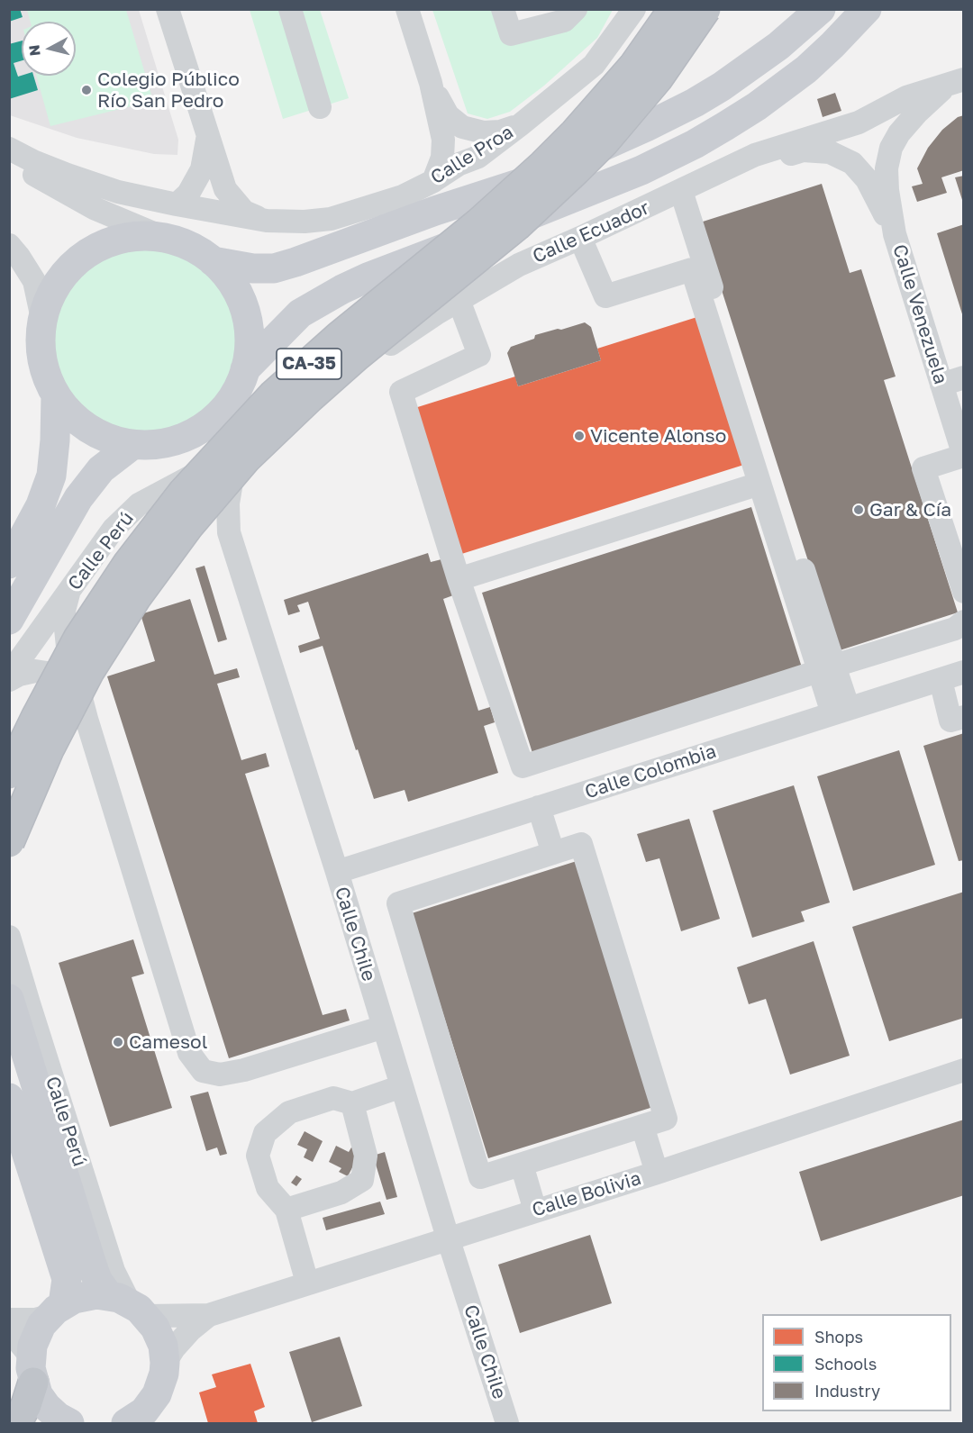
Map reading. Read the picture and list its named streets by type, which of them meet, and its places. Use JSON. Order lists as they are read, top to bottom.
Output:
{
  "streets": {
    "highway": ["CA-35"],
    "main road": ["Calle Perú"],
    "street": [
      "Calle Proa",
      "Calle Ecuador",
      "Calle Venezuela",
      "Calle Colombia",
      "Calle Chile",
      "Calle Bolivia"
    ]
  },
  "crossings": [
    ["Calle Ecuador", "Calle Perú"],
    ["Calle Ecuador", "Calle Chile"],
    ["Calle Perú", "Calle Chile"],
    ["Calle Perú", "Calle Bolivia"],
    ["Calle Colombia", "Calle Chile"],
    ["Calle Chile", "Calle Bolivia"]
  ],
  "places": [
    "Colegio Público Río San Pedro",
    "Vicente Alonso",
    "Gar & Cía",
    "Camesol"
  ],
  "legend": ["Shops", "Schools", "Industry"],
  "north": "left"
}
